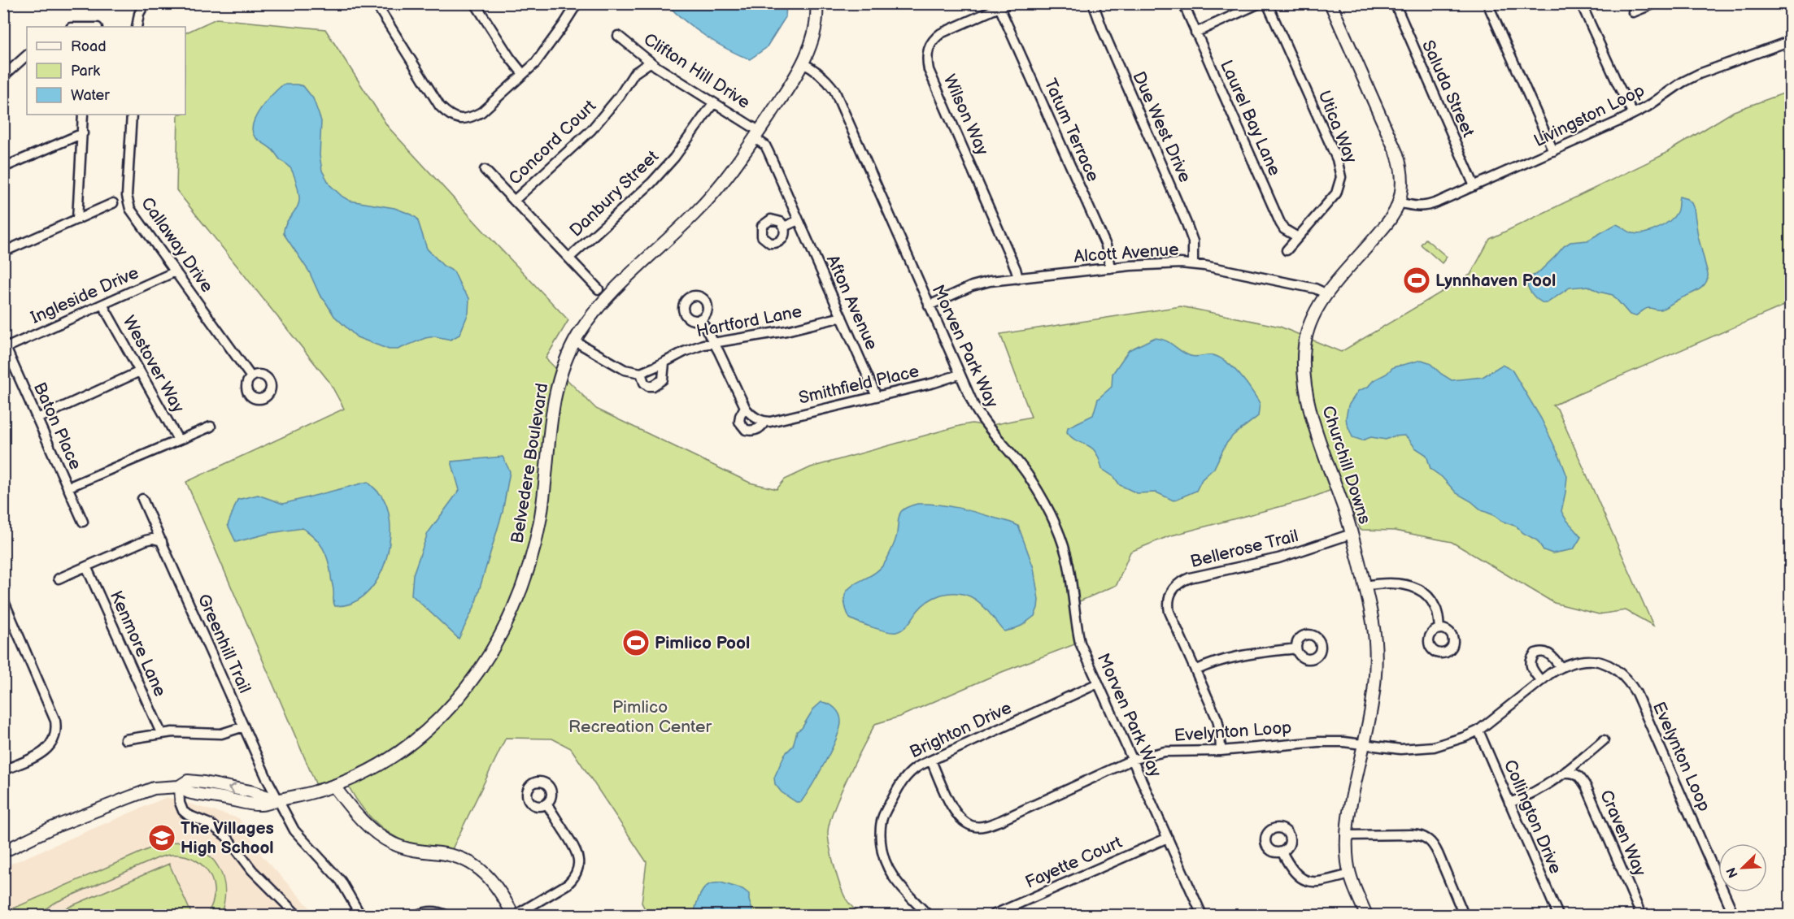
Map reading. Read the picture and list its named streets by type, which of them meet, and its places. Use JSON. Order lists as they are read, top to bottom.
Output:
{
  "streets": {
    "street": [
      "Clifton Hill Drive",
      "Saluda Street",
      "Wilson Way",
      "Livingston Loop",
      "Laurel Bay Lane",
      "Due West Drive",
      "Utica Way",
      "Tatum Terrace",
      "Concord Court",
      "Danbury Street",
      "Callaway Drive",
      "Alcott Avenue",
      "Ingleside Drive",
      "Afton Avenue",
      "Hartford Lane",
      "Morven Park Way",
      "Westover Way",
      "Smithfield Place",
      "Baton Place",
      "Belvedere Boulevard",
      "Churchill Downs",
      "Bellerose Trail",
      "Kenmore Lane",
      "Greenhill Trail",
      "Brighton Drive",
      "Evelynton Loop",
      "Collington Drive",
      "Craven Way",
      "Fayette Court"
    ]
  },
  "crossings": [
    ["Clifton Hill Drive", "Concord Court"],
    ["Clifton Hill Drive", "Danbury Street"],
    ["Clifton Hill Drive", "Afton Avenue"],
    ["Clifton Hill Drive", "Belvedere Boulevard"],
    ["Saluda Street", "Livingston Loop"],
    ["Wilson Way", "Tatum Terrace"],
    ["Wilson Way", "Alcott Avenue"],
    ["Livingston Loop", "Churchill Downs"],
    ["Laurel Bay Lane", "Utica Way"],
    ["Due West Drive", "Alcott Avenue"],
    ["Tatum Terrace", "Alcott Avenue"],
    ["Callaway Drive", "Ingleside Drive"],
    ["Alcott Avenue", "Morven Park Way"],
    ["Alcott Avenue", "Churchill Downs"],
    ["Ingleside Drive", "Westover Way"],
    ["Ingleside Drive", "Baton Place"],
    ["Afton Avenue", "Hartford Lane"],
    ["Afton Avenue", "Smithfield Place"],
    ["Afton Avenue", "Belvedere Boulevard"],
    ["Hartford Lane", "Smithfield Place"],
    ["Morven Park Way", "Smithfield Place"],
    ["Morven Park Way", "Belvedere Boulevard"],
    ["Morven Park Way", "Brighton Drive"],
    ["Morven Park Way", "Evelynton Loop"],
    ["Morven Park Way", "Fayette Court"],
    ["Belvedere Boulevard", "Greenhill Trail"],
    ["Churchill Downs", "Bellerose Trail"],
    ["Churchill Downs", "Evelynton Loop"],
    ["Bellerose Trail", "Evelynton Loop"],
    ["Brighton Drive", "Evelynton Loop"],
    ["Evelynton Loop", "Collington Drive"]
  ],
  "parks": ["Pimlico Recreation Center"],
  "places": {
    "sports": ["Lynnhaven Pool", "Pimlico Pool"],
    "school or university": ["The Villages High School"]
  },
  "legend": ["Road", "Park", "Water"],
  "north": "bottom left"
}
